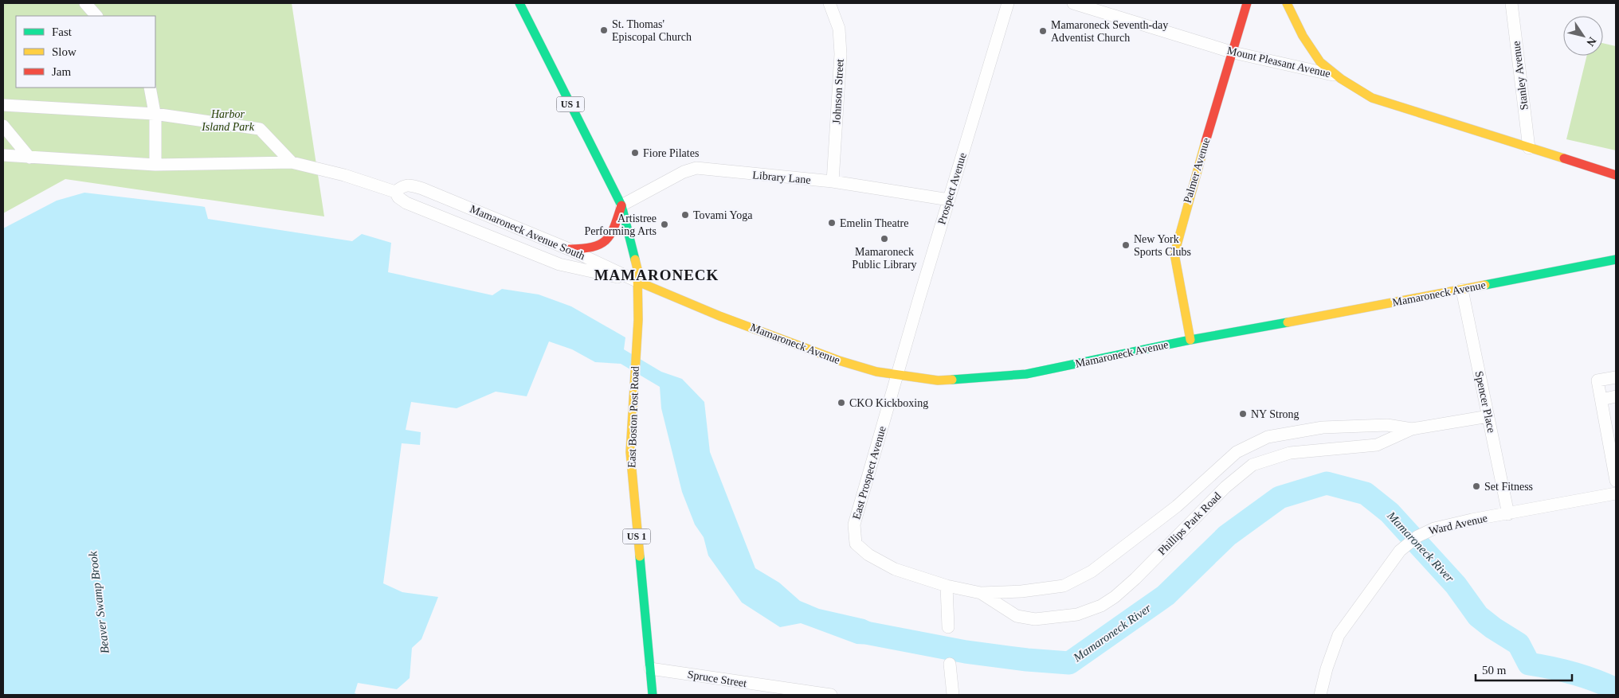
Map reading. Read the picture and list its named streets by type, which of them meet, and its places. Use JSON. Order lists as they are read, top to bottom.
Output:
{
  "streets": {
    "main road": [
      "Mount Pleasant Avenue",
      "US 1",
      "Palmer Avenue",
      "Mamaroneck Avenue",
      "East Boston Post Road"
    ],
    "street": [
      "Stanley Avenue",
      "Johnson Street",
      "Library Lane",
      "Prospect Avenue",
      "Mamaroneck Avenue South",
      "Spencer Place",
      "East Prospect Avenue",
      "Phillips Park Road",
      "Ward Avenue",
      "Spruce Street"
    ]
  },
  "crossings": [
    ["Mount Pleasant Avenue", "Stanley Avenue"],
    ["Mount Pleasant Avenue", "Palmer Avenue"],
    ["Johnson Street", "Library Lane"],
    ["US 1", "Library Lane"],
    ["US 1", "Mamaroneck Avenue South"],
    ["US 1", "Mamaroneck Avenue"],
    ["US 1", "East Boston Post Road"],
    ["Palmer Avenue", "Mamaroneck Avenue"],
    ["Library Lane", "Prospect Avenue"],
    ["Prospect Avenue", "Mamaroneck Avenue"],
    ["Prospect Avenue", "East Prospect Avenue"],
    ["Mamaroneck Avenue South", "Mamaroneck Avenue"],
    ["Mamaroneck Avenue South", "East Boston Post Road"],
    ["Mamaroneck Avenue", "Spencer Place"],
    ["Mamaroneck Avenue", "East Boston Post Road"],
    ["Mamaroneck Avenue", "East Prospect Avenue"],
    ["Spencer Place", "Phillips Park Road"],
    ["Spencer Place", "Ward Avenue"],
    ["East Boston Post Road", "Spruce Street"],
    ["East Prospect Avenue", "Phillips Park Road"]
  ],
  "districts": ["MAMARONECK"],
  "water": ["Mamaroneck River", "Beaver Swamp Brook"],
  "parks": ["Harbor Island Park"],
  "places": [
    "St. Thomas' Episcopal Church",
    "Mamaroneck Seventh-day Adventist Church",
    "Fiore Pilates",
    "Tovami Yoga",
    "Emelin Theatre",
    "Artistree Performing Arts",
    "Mamaroneck Public Library",
    "New York Sports Clubs",
    "CKO Kickboxing",
    "NY Strong",
    "Set Fitness"
  ],
  "legend": ["Fast", "Slow", "Jam"],
  "scale_bar": "50 m",
  "north": "bottom right"
}
